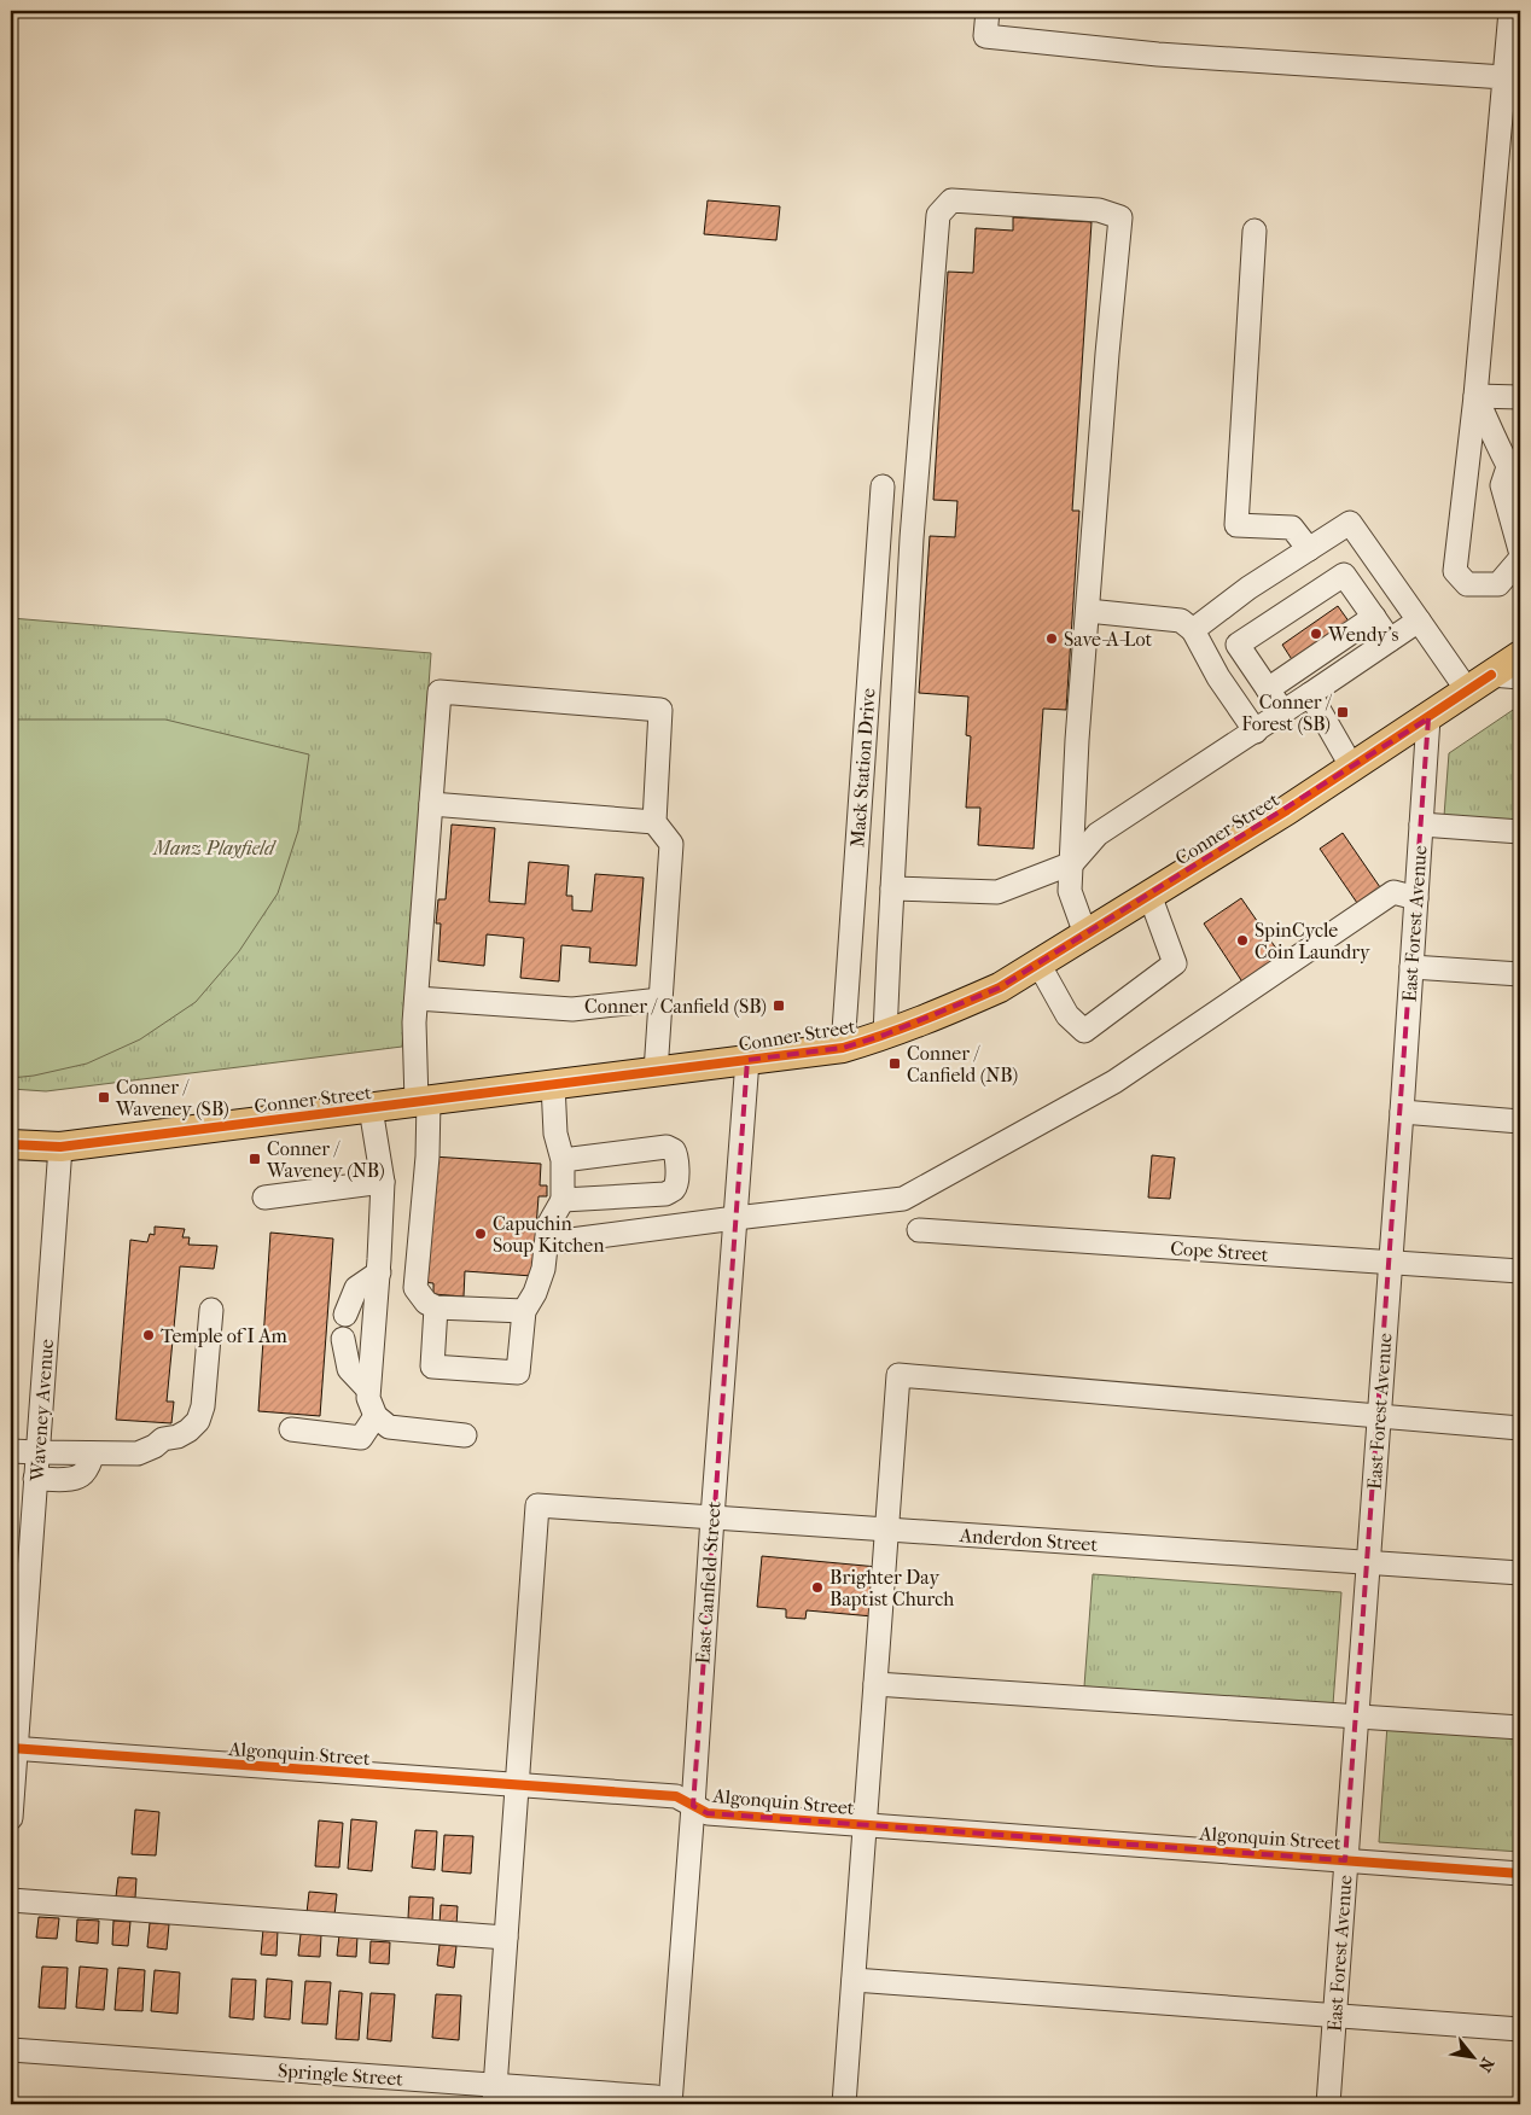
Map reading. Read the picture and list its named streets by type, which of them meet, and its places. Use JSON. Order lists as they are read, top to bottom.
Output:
{
  "streets": {
    "main road": ["Conner Street"],
    "street": [
      "Mack Station Drive",
      "East Forest Avenue",
      "Cope Street",
      "Waveney Avenue",
      "Anderdon Street",
      "East Canfield Street",
      "Algonquin Street",
      "Springle Street"
    ]
  },
  "crossings": [
    ["Mack Station Drive", "Conner Street"],
    ["Conner Street", "East Forest Avenue"],
    ["Conner Street", "Waveney Avenue"],
    ["Conner Street", "East Canfield Street"],
    ["East Forest Avenue", "Cope Street"],
    ["East Forest Avenue", "Anderdon Street"],
    ["East Forest Avenue", "Algonquin Street"],
    ["Waveney Avenue", "Algonquin Street"],
    ["Anderdon Street", "East Canfield Street"],
    ["Anderdon Street", "Algonquin Street"],
    ["East Canfield Street", "Algonquin Street"],
    ["East Canfield Street", "Springle Street"]
  ],
  "parks": ["Manz Playfield"],
  "places": {
    "other": [
      "Wendy's",
      "Save-A-Lot",
      "SpinCycle Coin Laundry",
      "Capuchin Soup Kitchen",
      "Temple of I Am",
      "Brighter Day Baptist Church"
    ],
    "transit": [
      "Conner / Forest (SB)",
      "Conner / Canfield (SB)",
      "Conner / Canfield (NB)",
      "Conner / Waveney (SB)",
      "Conner / Waveney (NB)"
    ]
  },
  "north": "bottom right"
}
